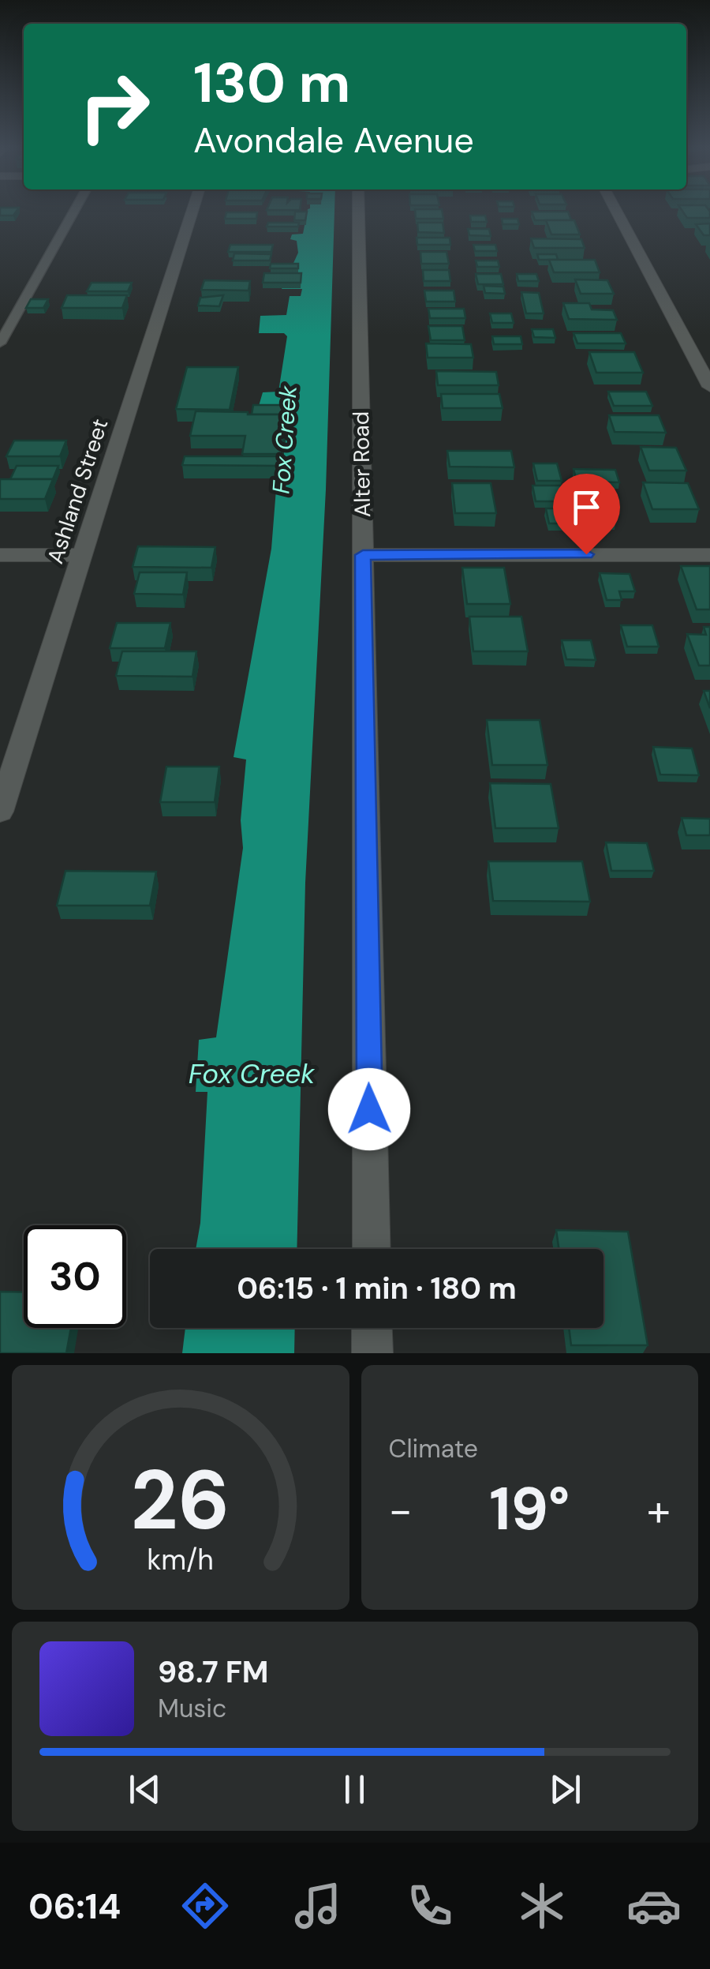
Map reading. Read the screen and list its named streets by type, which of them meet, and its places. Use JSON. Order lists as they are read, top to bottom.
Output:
{
  "streets": {
    "street": ["Alter Road", "Ashland Street"]
  },
  "water": ["Fox Creek"],
  "page": {
    "turn": ["130 m", "Avondale Avenue"],
    "limit": "30",
    "trip": "06:15 · 1 min · 180 m",
    "tile": "Climate",
    "heat": ["−", "19°", "+"],
    "song": ["98.7 FM", "Music"],
    "tabs": "06:14",
    "gauge": ["26", "km/h"]
  }
}
